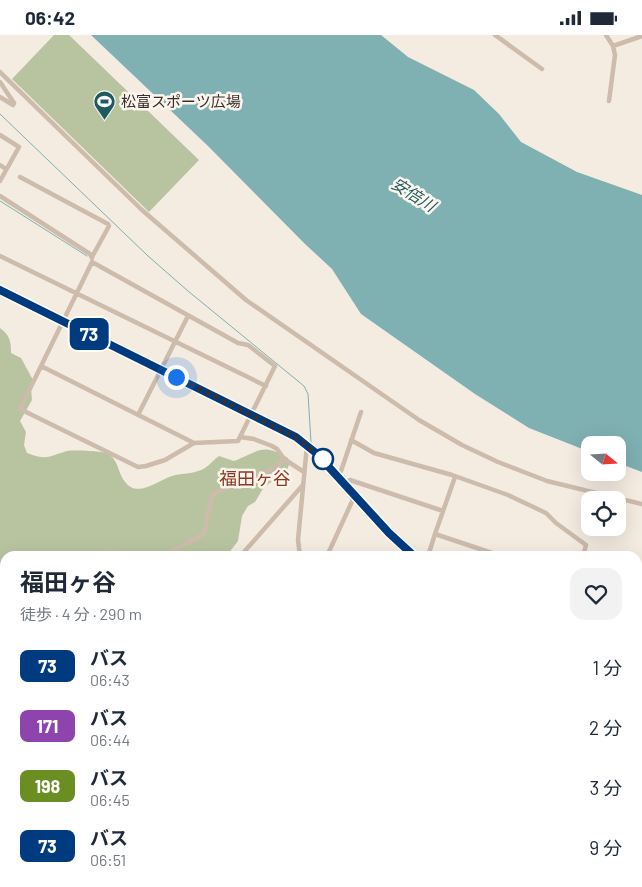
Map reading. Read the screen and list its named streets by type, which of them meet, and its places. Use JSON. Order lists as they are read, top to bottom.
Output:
{
  "districts": ["福田ヶ谷"],
  "water": ["安倍川"],
  "places": {
    "sports": ["松富スポーツ広場"]
  },
  "lines": ["bus line 73"],
  "north": "right",
  "page": {
    "status": "06:42",
    "on_map": "73",
    "heading": ["福田ヶ谷", "徒歩 · 4 分 · 290 m"],
    "list": [
      {
        "mark": "73",
        "name": "バス",
        "note": "06:43",
        "value": "1 分"
      },
      {
        "mark": "171",
        "name": "バス",
        "note": "06:44",
        "value": "2 分"
      },
      {
        "mark": "198",
        "name": "バス",
        "note": "06:45",
        "value": "3 分"
      },
      {
        "mark": "73",
        "name": "バス",
        "note": "06:51",
        "value": "9 分"
      }
    ]
  }
}
